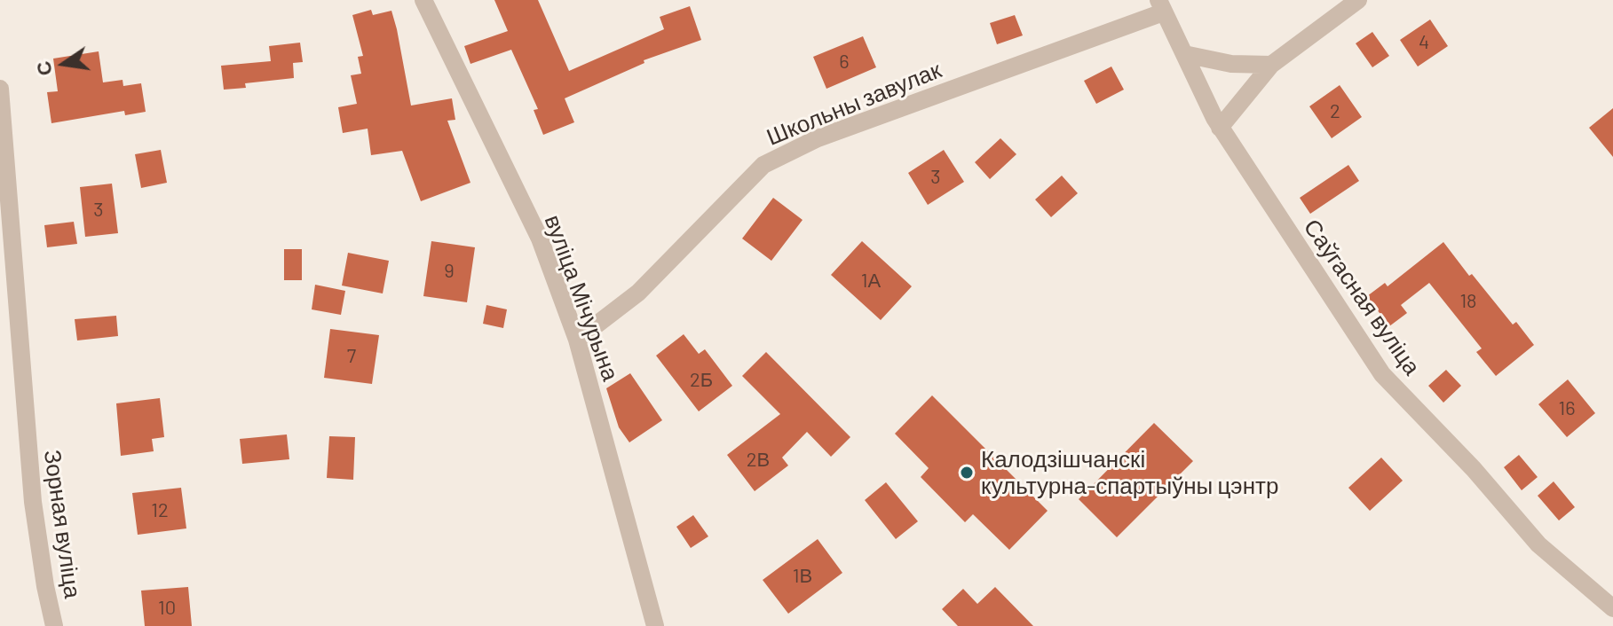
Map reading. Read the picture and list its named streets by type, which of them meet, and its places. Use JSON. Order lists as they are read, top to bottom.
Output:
{
  "streets": {
    "street": [
      "Школьны завулак",
      "Саўгасная вуліца",
      "вуліца Мічурына",
      "Зорная вуліца"
    ]
  },
  "crossings": [
    ["Школьны завулак", "Саўгасная вуліца"],
    ["Школьны завулак", "вуліца Мічурына"]
  ],
  "places": ["Калодзішчанскі культурна-спартыўны цэнтр"],
  "house_numbers": [
    "4",
    "6",
    "2",
    "3",
    "3",
    "9",
    "1А",
    "18",
    "7",
    "2Б",
    "16",
    "2В",
    "12",
    "1В",
    "10"
  ],
  "north": "left"
}
